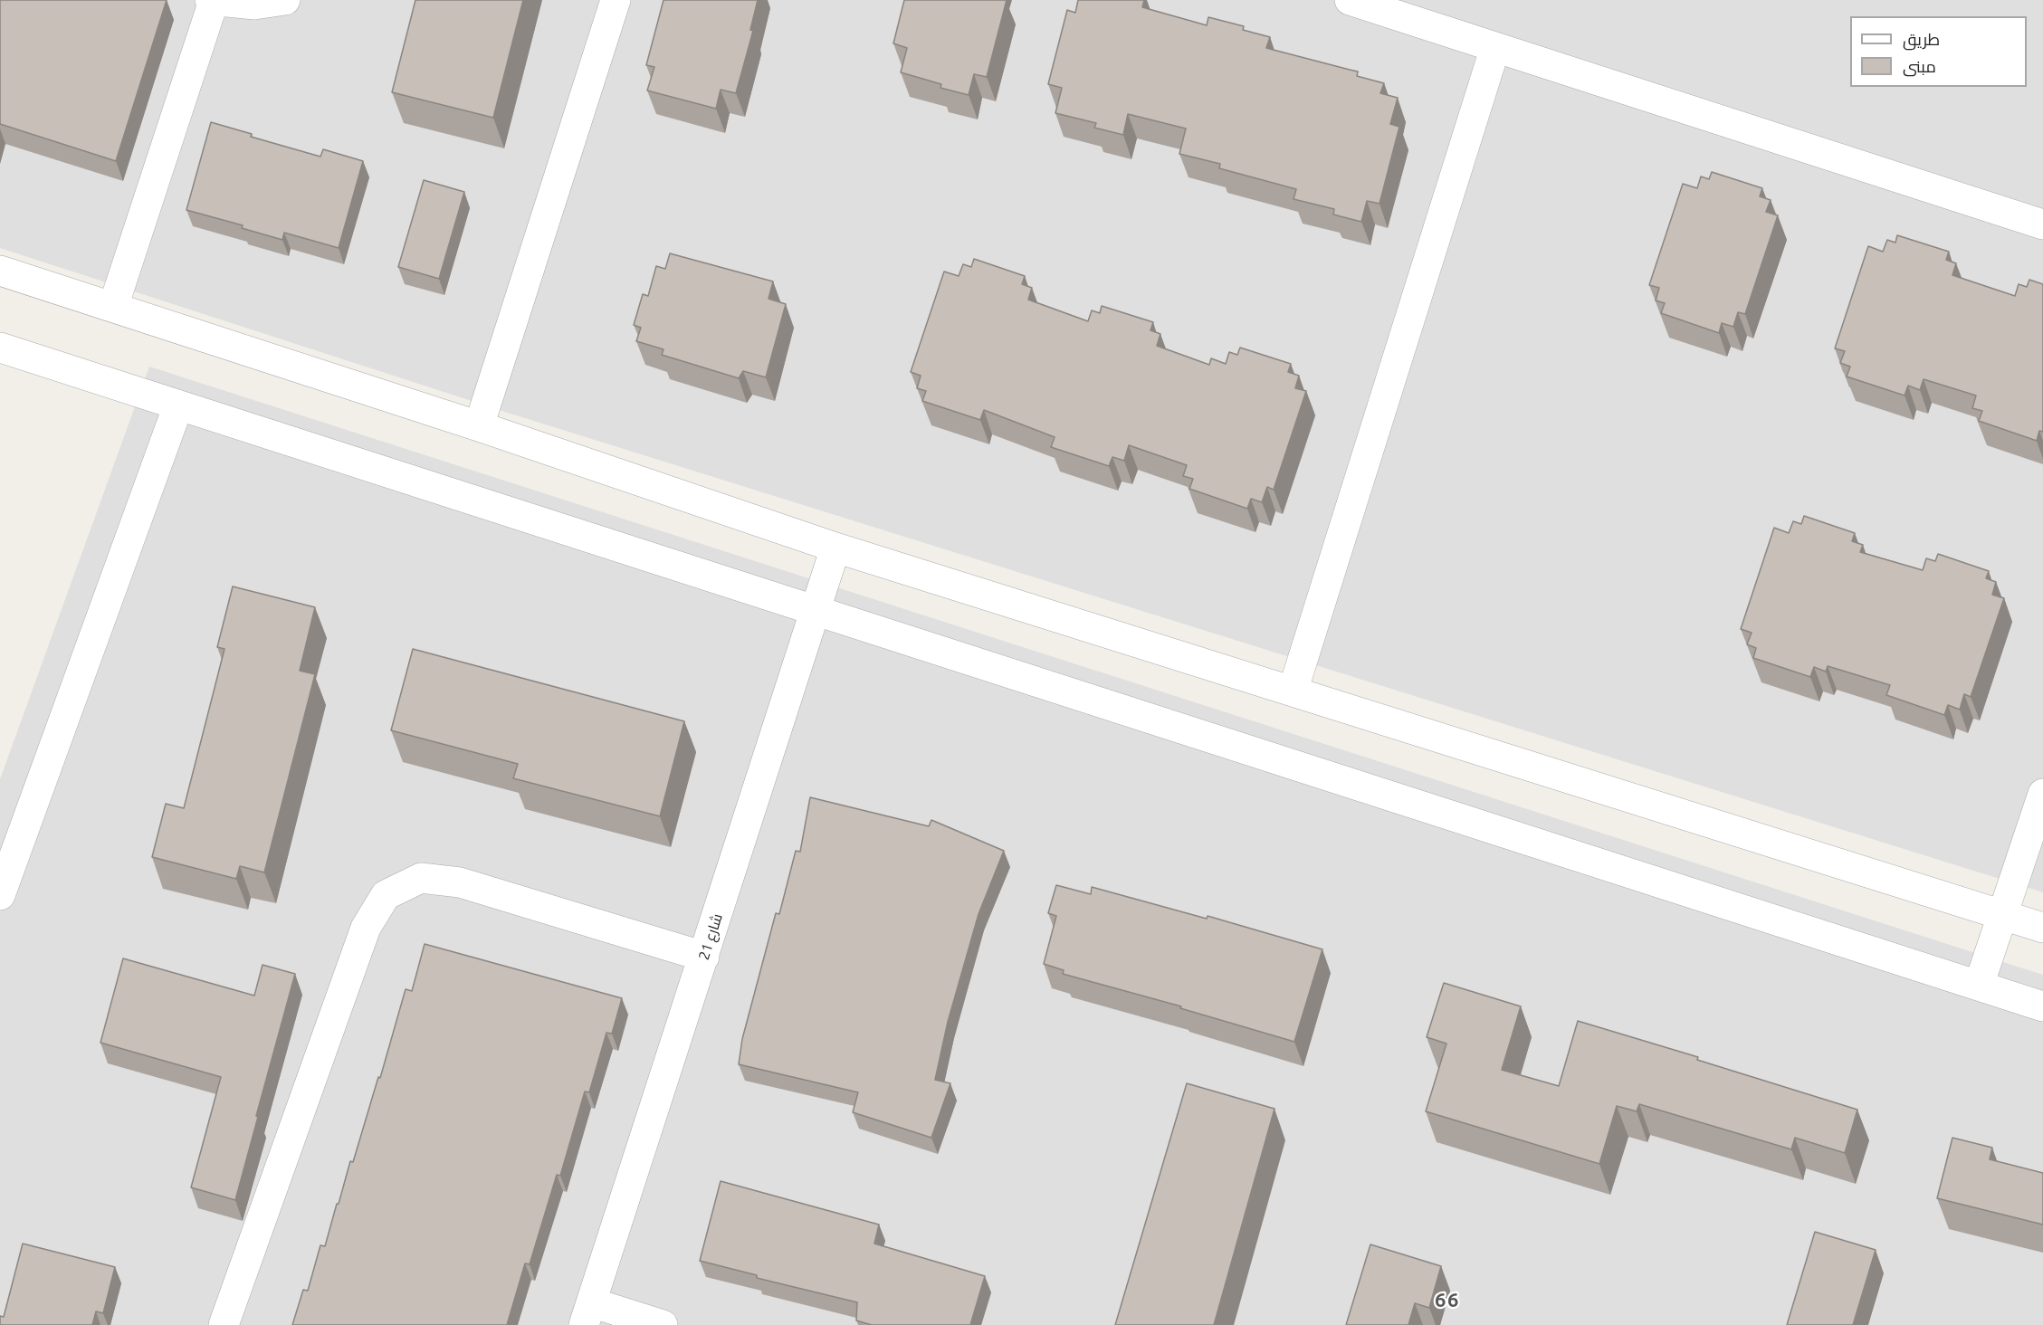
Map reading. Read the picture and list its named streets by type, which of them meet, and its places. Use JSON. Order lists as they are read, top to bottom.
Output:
{
  "streets": {
    "street": ["شارع 21"]
  },
  "districts": ["66"],
  "legend": ["طريق", "مبنى"]
}
